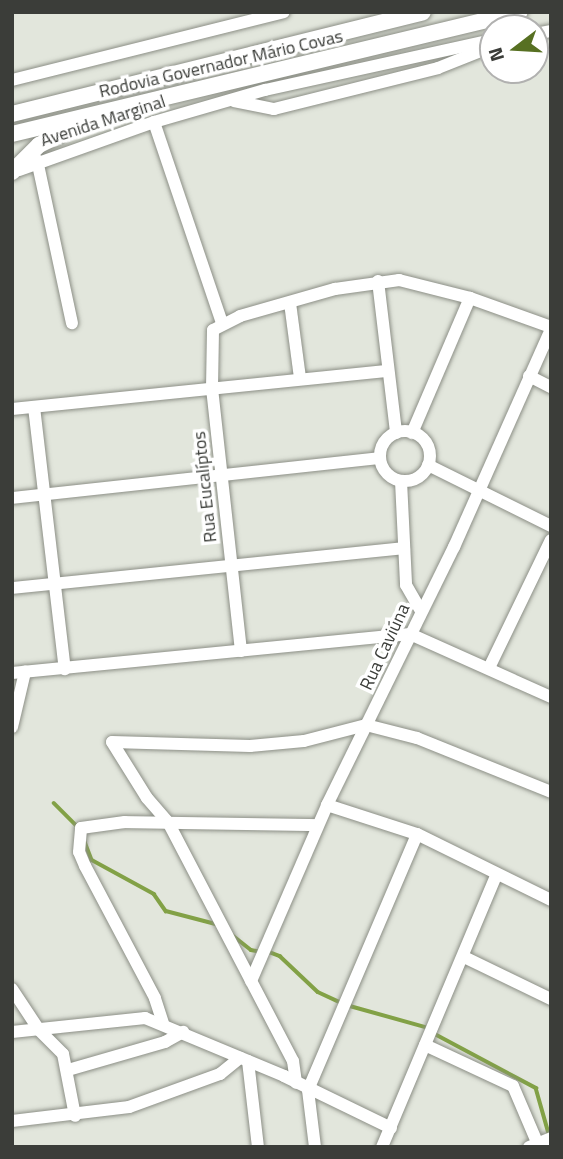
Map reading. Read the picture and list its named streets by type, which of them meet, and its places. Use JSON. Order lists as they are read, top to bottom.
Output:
{
  "streets": {
    "main road": ["Rodovia Governador Mário Covas"],
    "street": ["Avenida Marginal", "Rua Eucalíptos", "Rua Caviúna"]
  },
  "north": "left"
}
